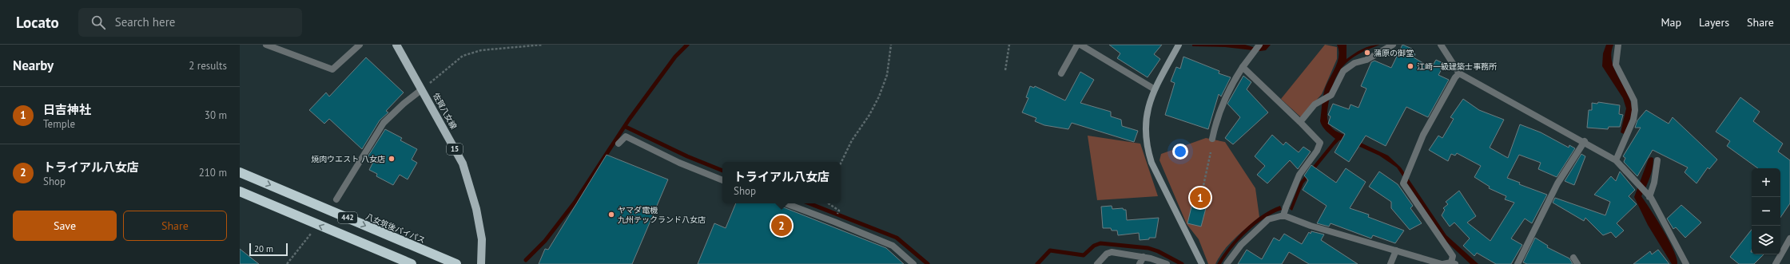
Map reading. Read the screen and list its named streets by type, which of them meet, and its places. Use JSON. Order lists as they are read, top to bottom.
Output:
{
  "streets": {
    "highway": ["442", "八女筑後バイパス"],
    "main road": ["佐賀八女線", "15"]
  },
  "places": [
    "蒲原の御堂",
    "江崎一級建築士事務所",
    "焼肉ウエスト 八女店",
    "ヤマダ電機 九州テックランド八女店"
  ],
  "scale_bar": "20 m",
  "page": {
    "header": "Locato",
    "search": "Search here",
    "nav": ["Map", "Layers", "Share"],
    "heading": ["Nearby", "2 results"],
    "list": [
      {
        "mark": "1",
        "name": "日吉神社",
        "note": "Temple",
        "value": "30 m"
      },
      {
        "mark": "2",
        "name": "トライアル八女店",
        "note": "Shop",
        "value": "210 m"
      }
    ],
    "popup": ["トライアル八女店", "Shop"],
    "map_buttons": ["+", "−"],
    "pins": ["1", "2"],
    "buttons": ["Save", "Share"],
    "scale": "20 m"
  }
}
